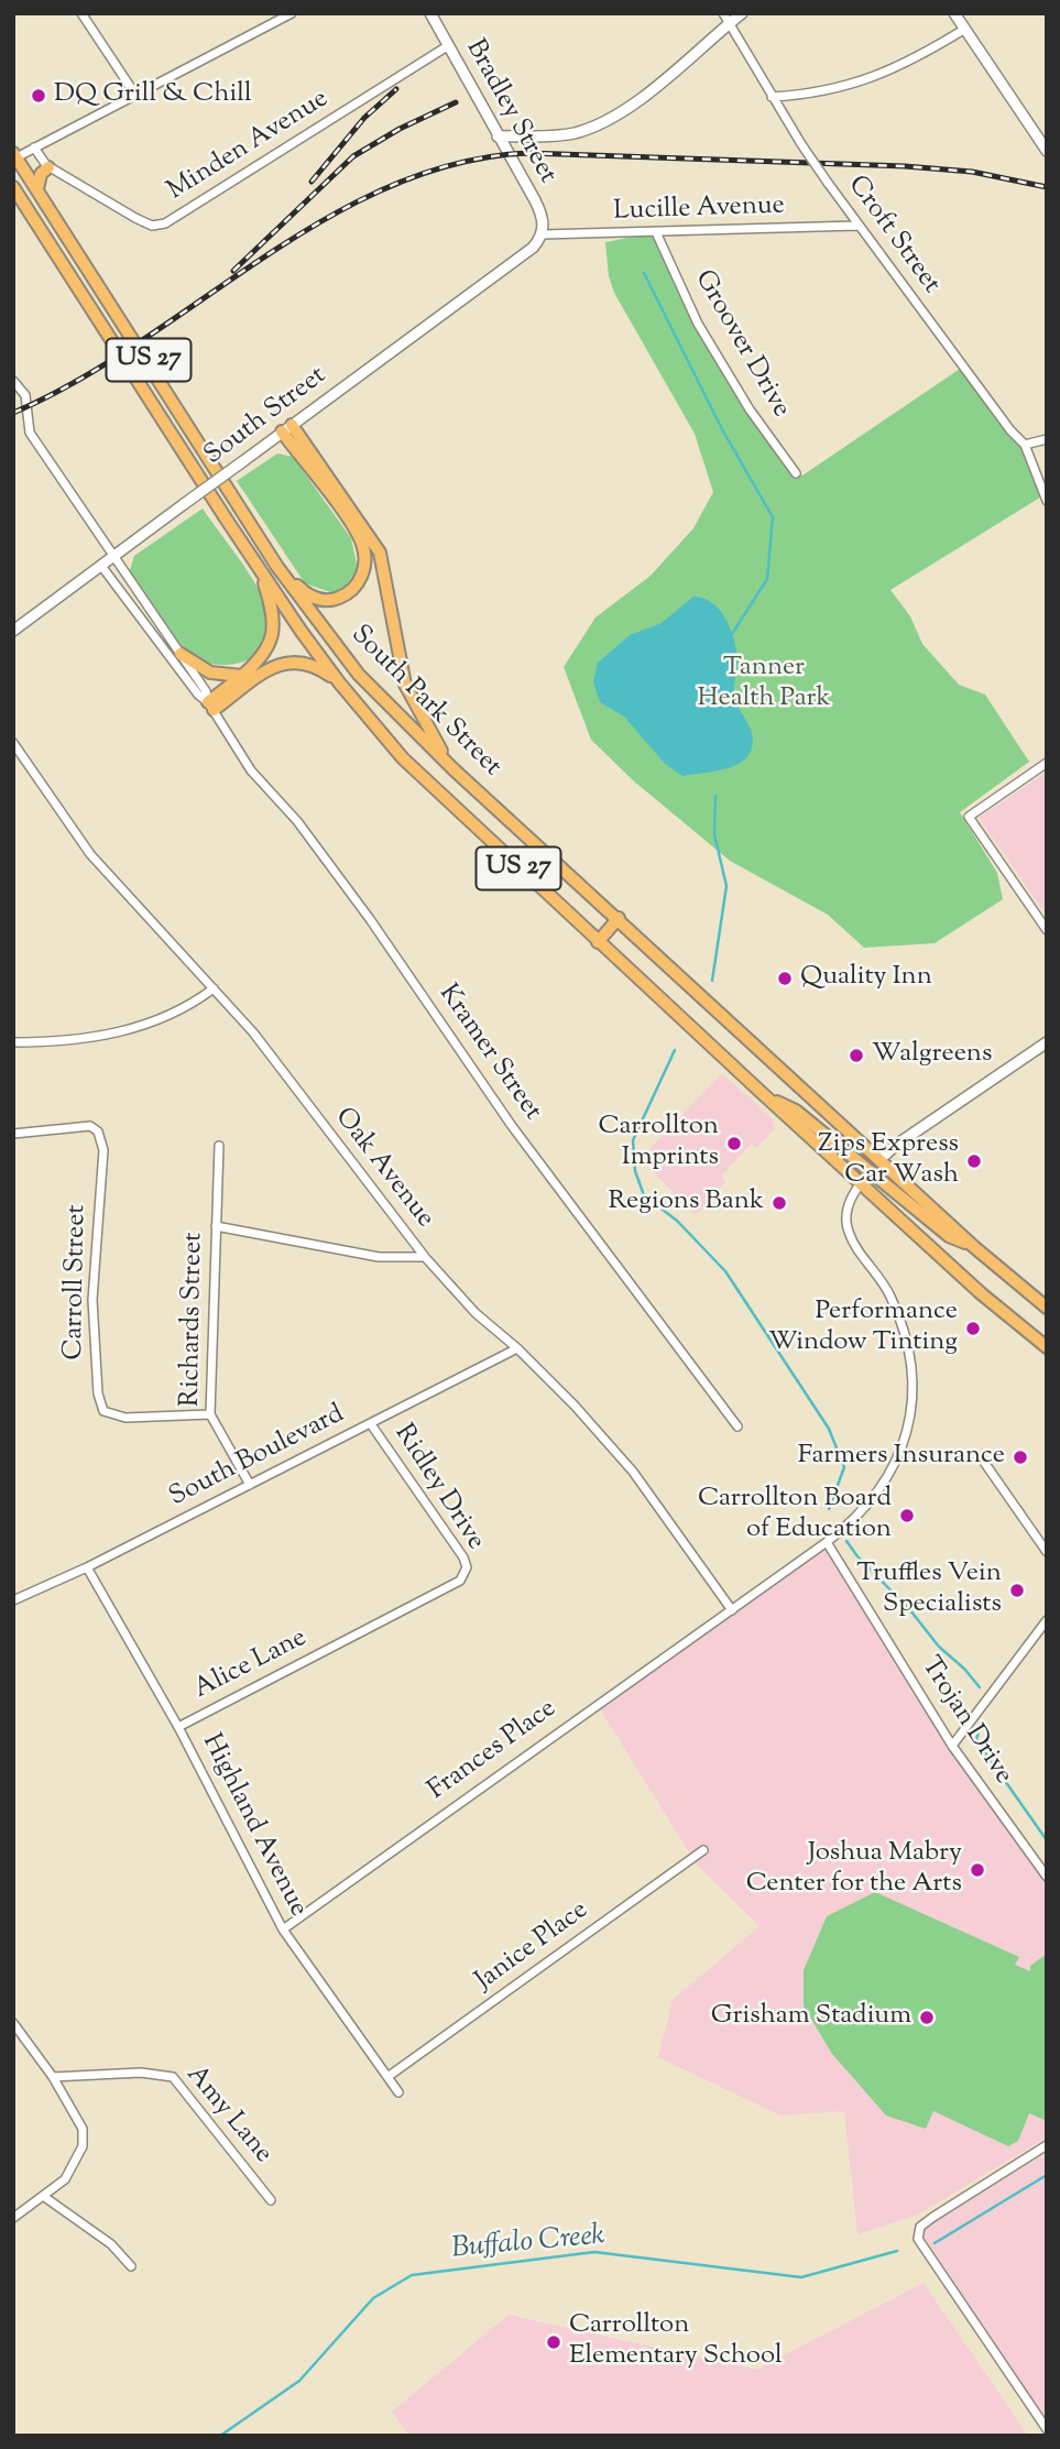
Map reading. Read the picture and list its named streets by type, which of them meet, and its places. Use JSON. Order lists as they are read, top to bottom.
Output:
{
  "streets": {
    "main road": ["US 27", "South Park Street"],
    "street": [
      "Bradley Street",
      "Minden Avenue",
      "Lucille Avenue",
      "Croft Street",
      "Groover Drive",
      "South Street",
      "Kramer Street",
      "Oak Avenue",
      "Carroll Street",
      "Richards Street",
      "South Boulevard",
      "Ridley Drive",
      "Alice Lane",
      "Trojan Drive",
      "Frances Place",
      "Highland Avenue",
      "Janice Place",
      "Amy Lane"
    ]
  },
  "crossings": [
    ["Bradley Street", "Minden Avenue"],
    ["Bradley Street", "Lucille Avenue"],
    ["Bradley Street", "South Street"],
    ["Lucille Avenue", "Croft Street"],
    ["Lucille Avenue", "Groover Drive"],
    ["Lucille Avenue", "South Street"],
    ["US 27", "South Park Street"],
    ["South Street", "Kramer Street"],
    ["Oak Avenue", "South Boulevard"],
    ["Oak Avenue", "Frances Place"],
    ["Carroll Street", "Richards Street"],
    ["Richards Street", "South Boulevard"],
    ["South Boulevard", "Ridley Drive"],
    ["South Boulevard", "Highland Avenue"],
    ["Ridley Drive", "Alice Lane"],
    ["Alice Lane", "Highland Avenue"],
    ["Trojan Drive", "Frances Place"],
    ["Frances Place", "Highland Avenue"],
    ["Highland Avenue", "Janice Place"]
  ],
  "water": ["Buffalo Creek"],
  "parks": ["Tanner Health Park"],
  "places": [
    "DQ Grill & Chill",
    "Quality Inn",
    "Walgreens",
    "Carrollton Imprints",
    "Zips Express Car Wash",
    "Regions Bank",
    "Performance Window Tinting",
    "Farmers Insurance",
    "Carrollton Board of Education",
    "Truffles Vein Specialists",
    "Joshua Mabry Center for the Arts",
    "Grisham Stadium",
    "Carrollton Elementary School"
  ]
}
